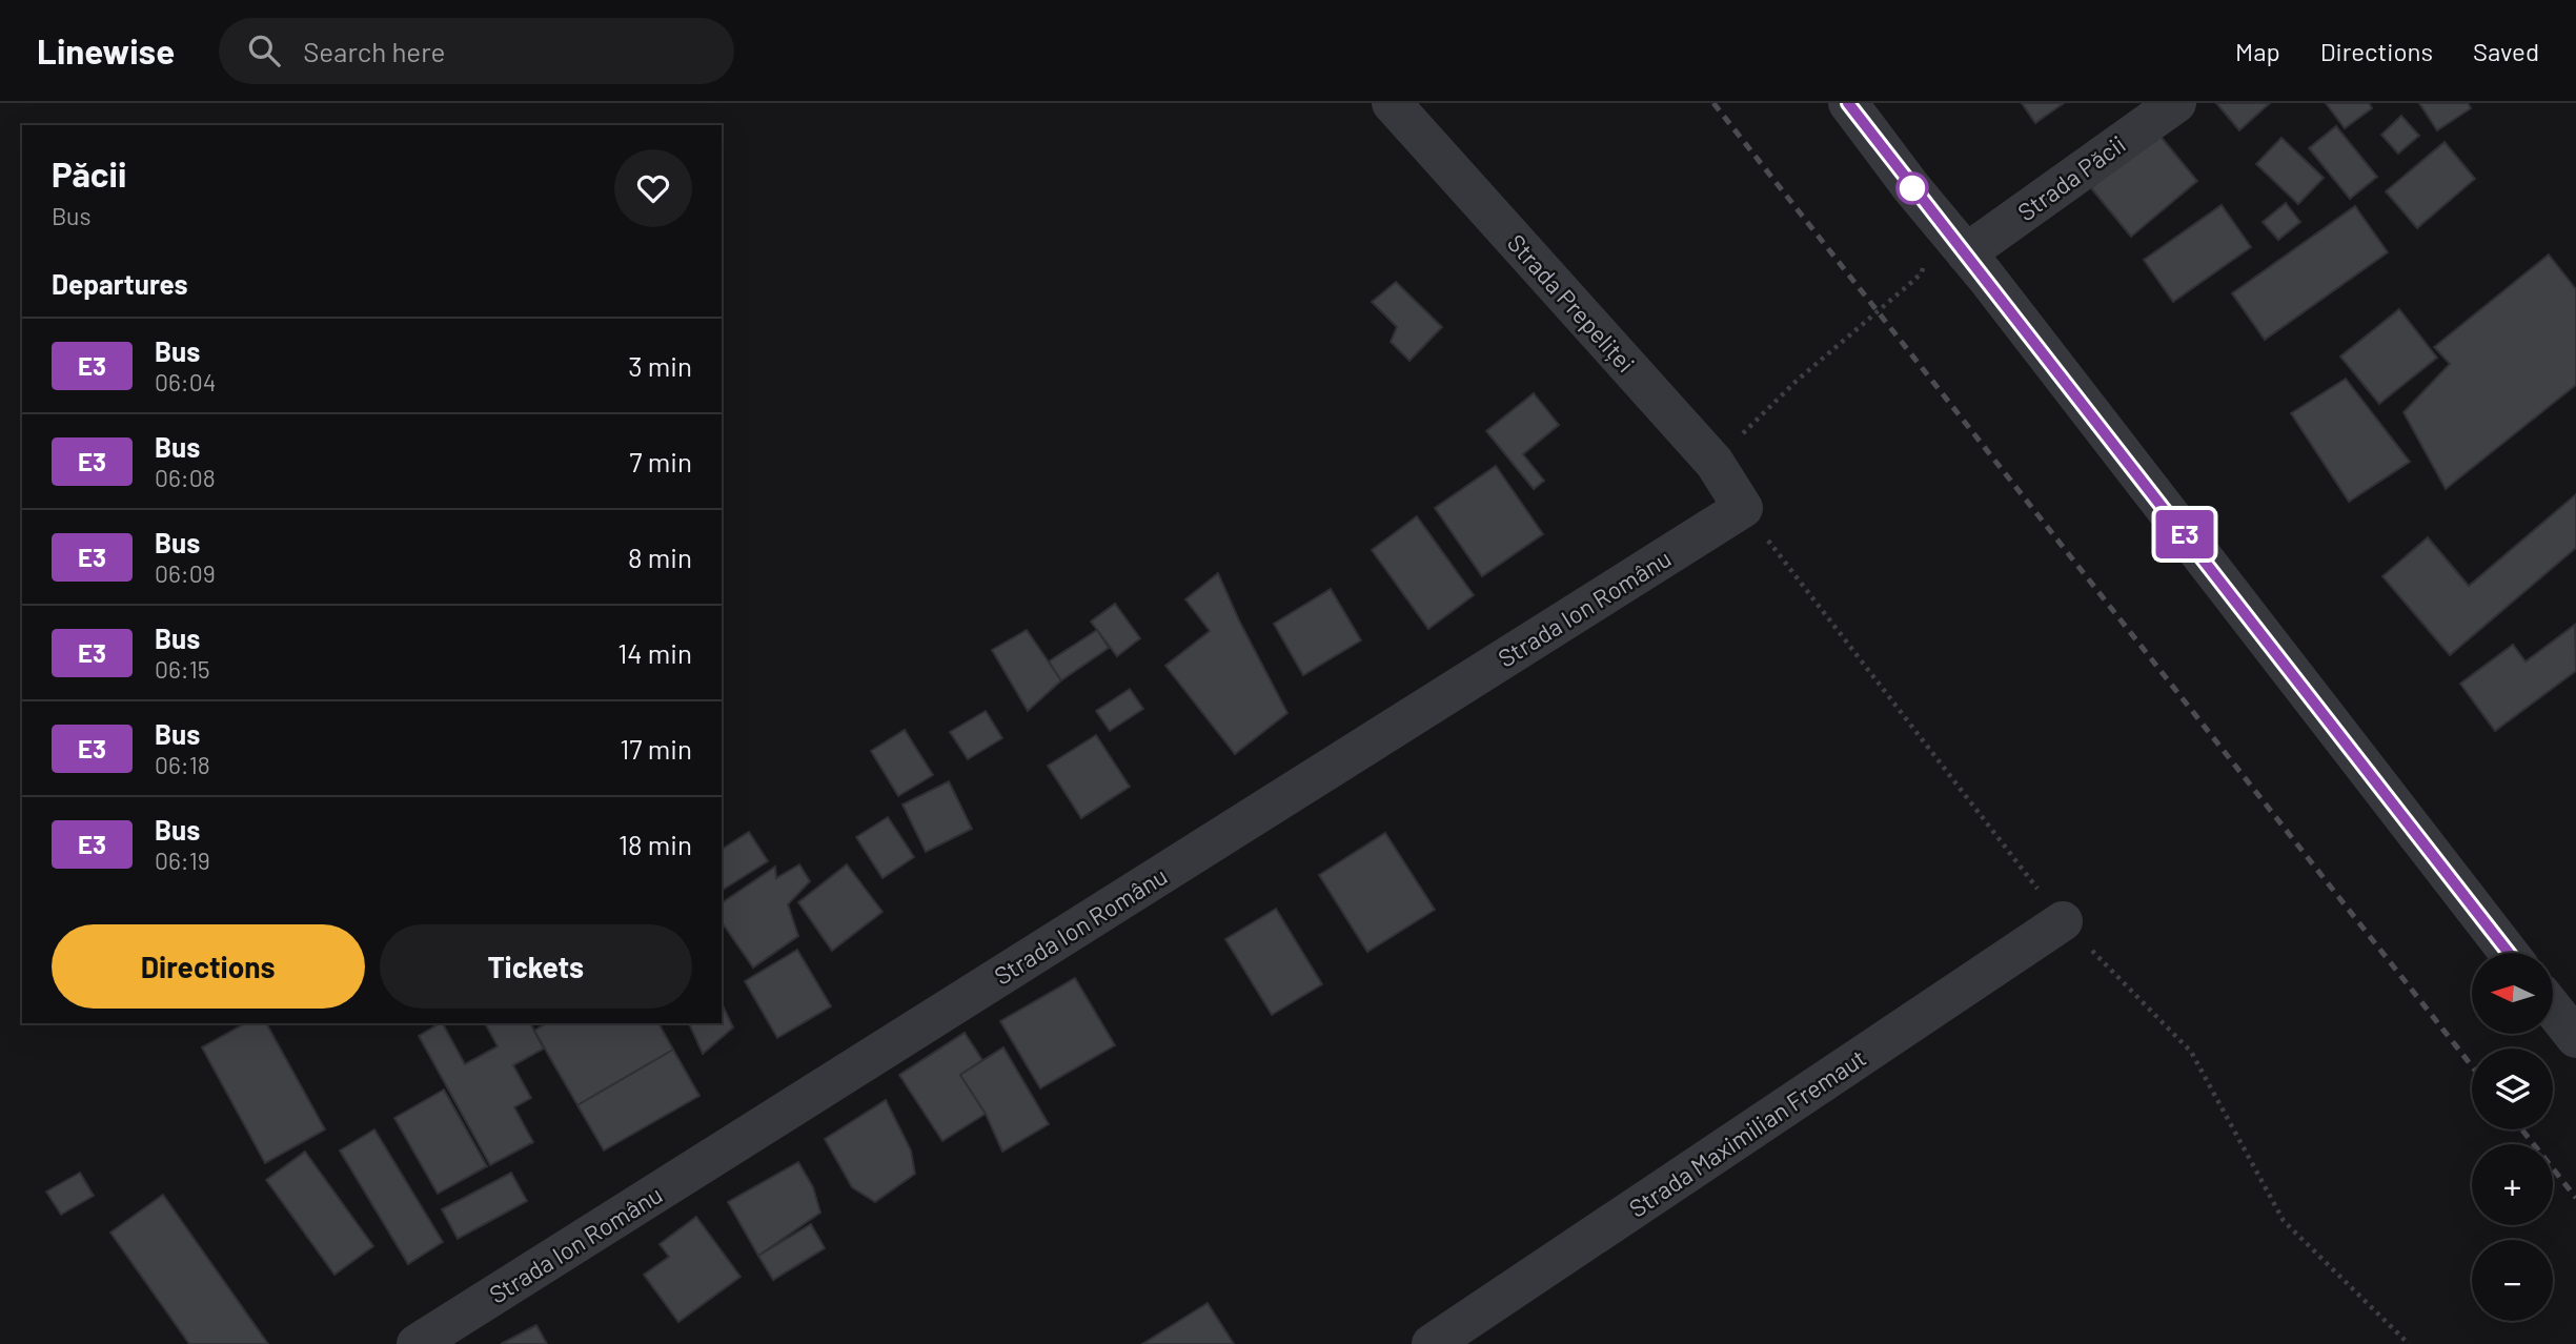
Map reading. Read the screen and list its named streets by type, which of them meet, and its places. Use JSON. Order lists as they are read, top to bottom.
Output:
{
  "streets": {
    "street": [
      "Strada Păcii",
      "Strada Prepeliței",
      "Strada Ion Românu",
      "Strada Maximilian Fremaut"
    ]
  },
  "crossings": [
    ["Strada Prepeliței", "Strada Ion Românu"]
  ],
  "lines": ["bus line E3"],
  "north": "left",
  "page": {
    "header": "Linewise",
    "search": "Search here",
    "nav": ["Map", "Directions", "Saved"],
    "on_map": "E3",
    "heading": [
      ["Păcii", "Bus"],
      "Departures"
    ],
    "list": [
      {
        "mark": "E3",
        "name": "Bus",
        "note": "06:04",
        "value": "3 min"
      },
      {
        "mark": "E3",
        "name": "Bus",
        "note": "06:08",
        "value": "7 min"
      },
      {
        "mark": "E3",
        "name": "Bus",
        "note": "06:09",
        "value": "8 min"
      },
      {
        "mark": "E3",
        "name": "Bus",
        "note": "06:15",
        "value": "14 min"
      },
      {
        "mark": "E3",
        "name": "Bus",
        "note": "06:18",
        "value": "17 min"
      },
      {
        "mark": "E3",
        "name": "Bus",
        "note": "06:19",
        "value": "18 min"
      }
    ],
    "buttons": ["Directions", "Tickets"],
    "map_buttons": ["+", "−"]
  }
}
